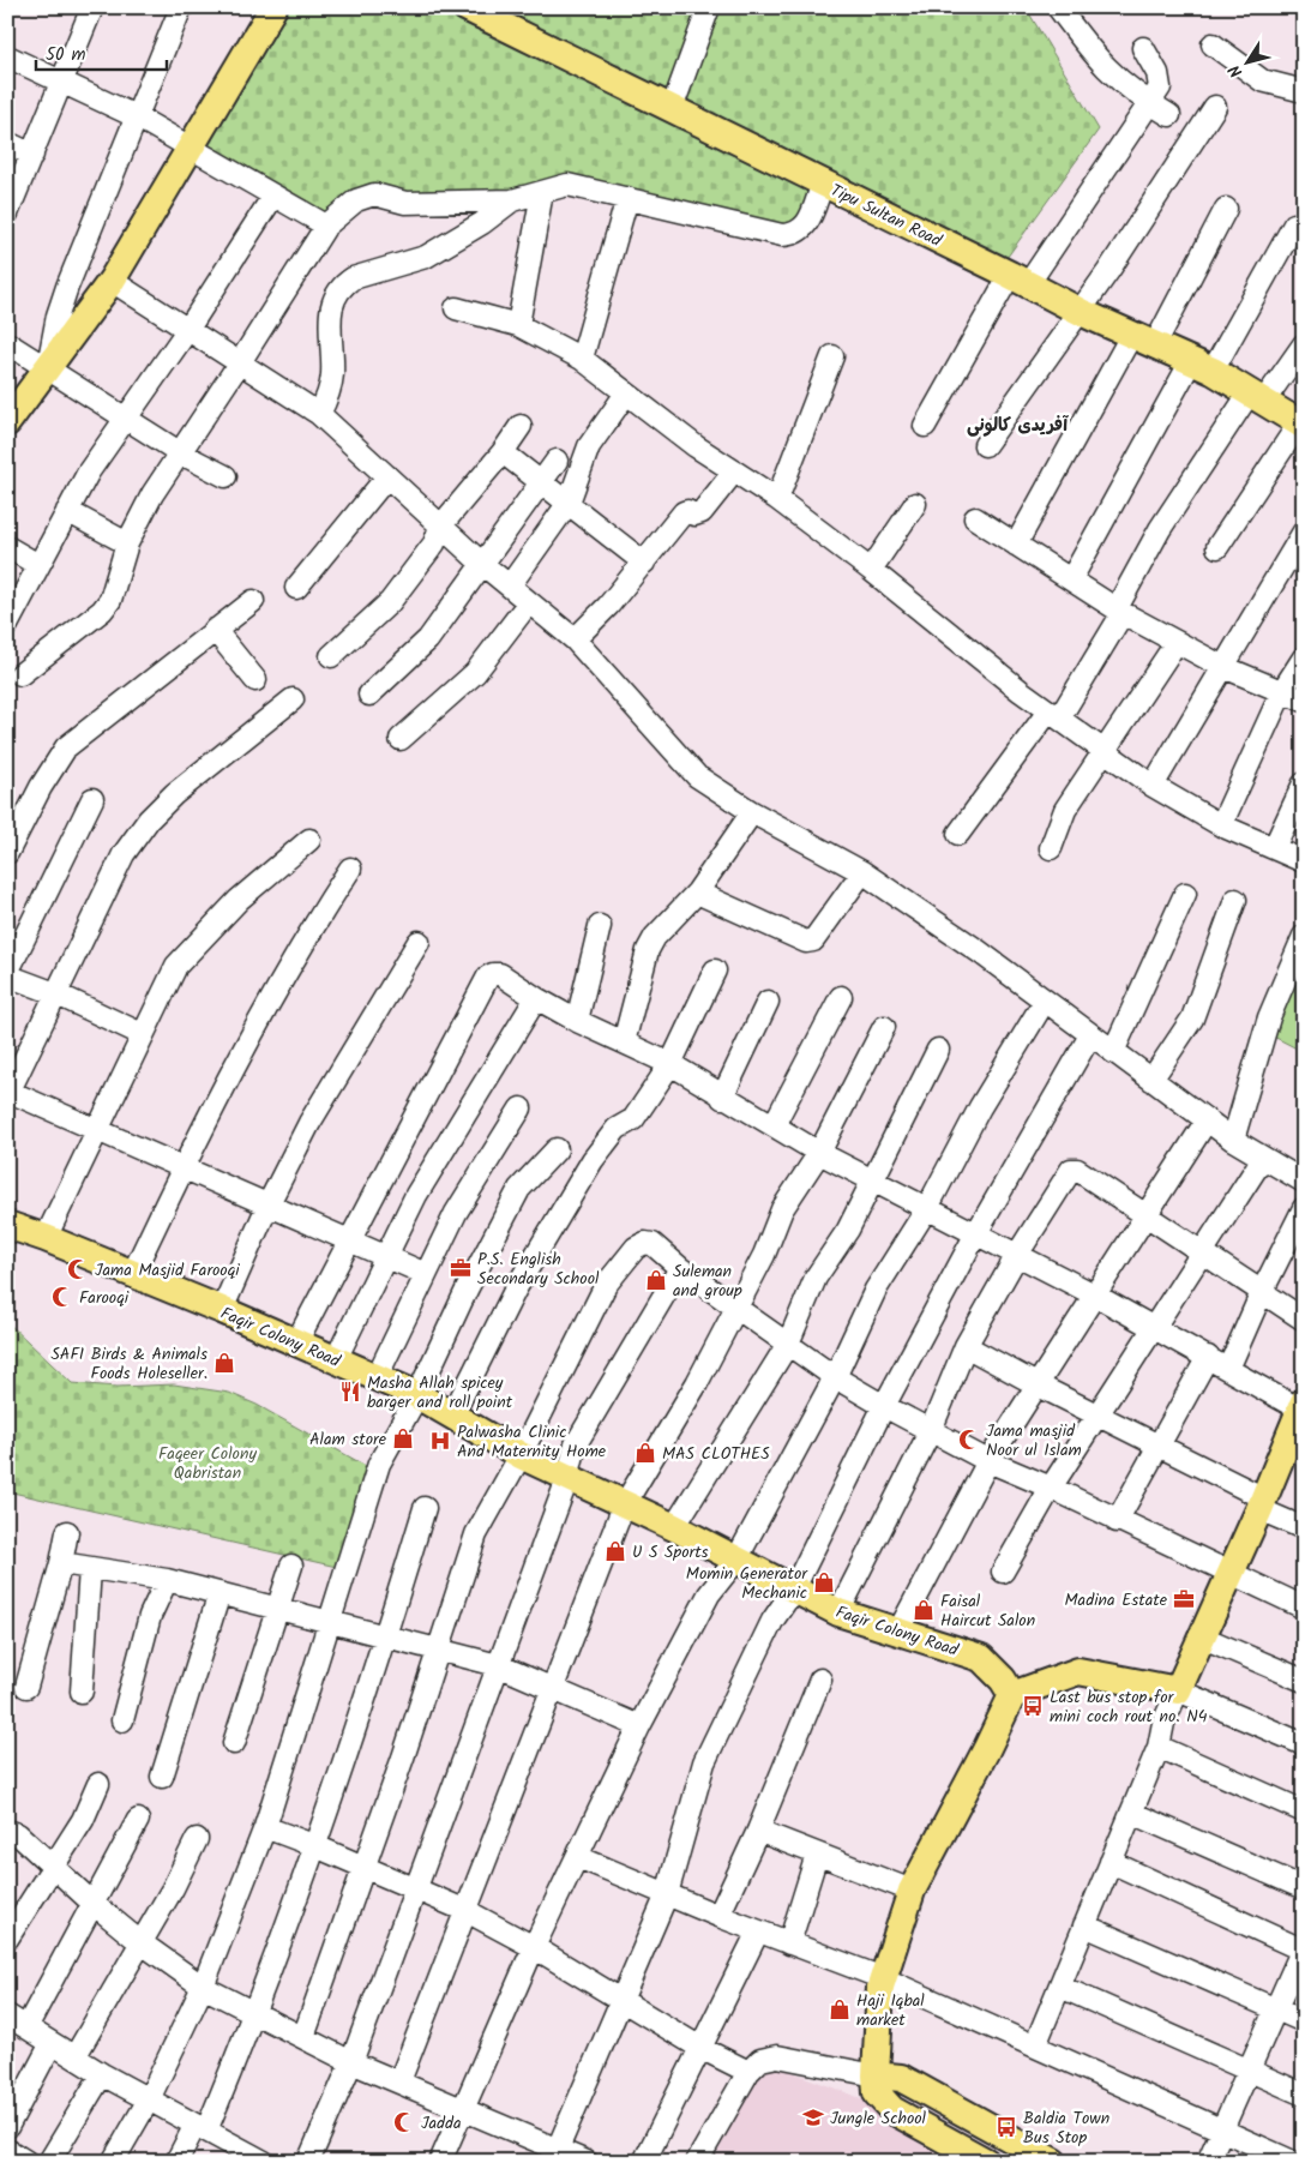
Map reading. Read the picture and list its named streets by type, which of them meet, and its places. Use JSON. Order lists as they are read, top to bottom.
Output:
{
  "streets": {
    "main road": ["Tipu Sultan Road", "Faqir Colony Road"]
  },
  "districts": ["آفریدی کالونی"],
  "parks": ["Faqeer Colony Qabristan"],
  "places": {
    "office": ["P.S. English Secondary School", "Madina Estate"],
    "mosque": [
      "Jama Masjid Farooqi",
      "Farooqi",
      "Jama masjid Noor ul Islam",
      "Jadda"
    ],
    "shop": [
      "Suleman and group",
      "SAFI Birds & Animals Foods Holeseller.",
      "Alam store",
      "MAS CLOTHES",
      "U S Sports",
      "Momin Generator Mechanic",
      "Faisal Haircut Salon",
      "Haji Iqbal market"
    ],
    "restaurant": ["Masha Allah spicey barger and roll point"],
    "hospital": ["Palwasha Clinic And Maternity Home"],
    "bus stop": ["Last bus stop for mini coch rout no. N4", "Baldia Town Bus Stop"],
    "school or university": ["Jungle School"]
  },
  "scale_bar": "50 m",
  "north": "bottom left"
}
